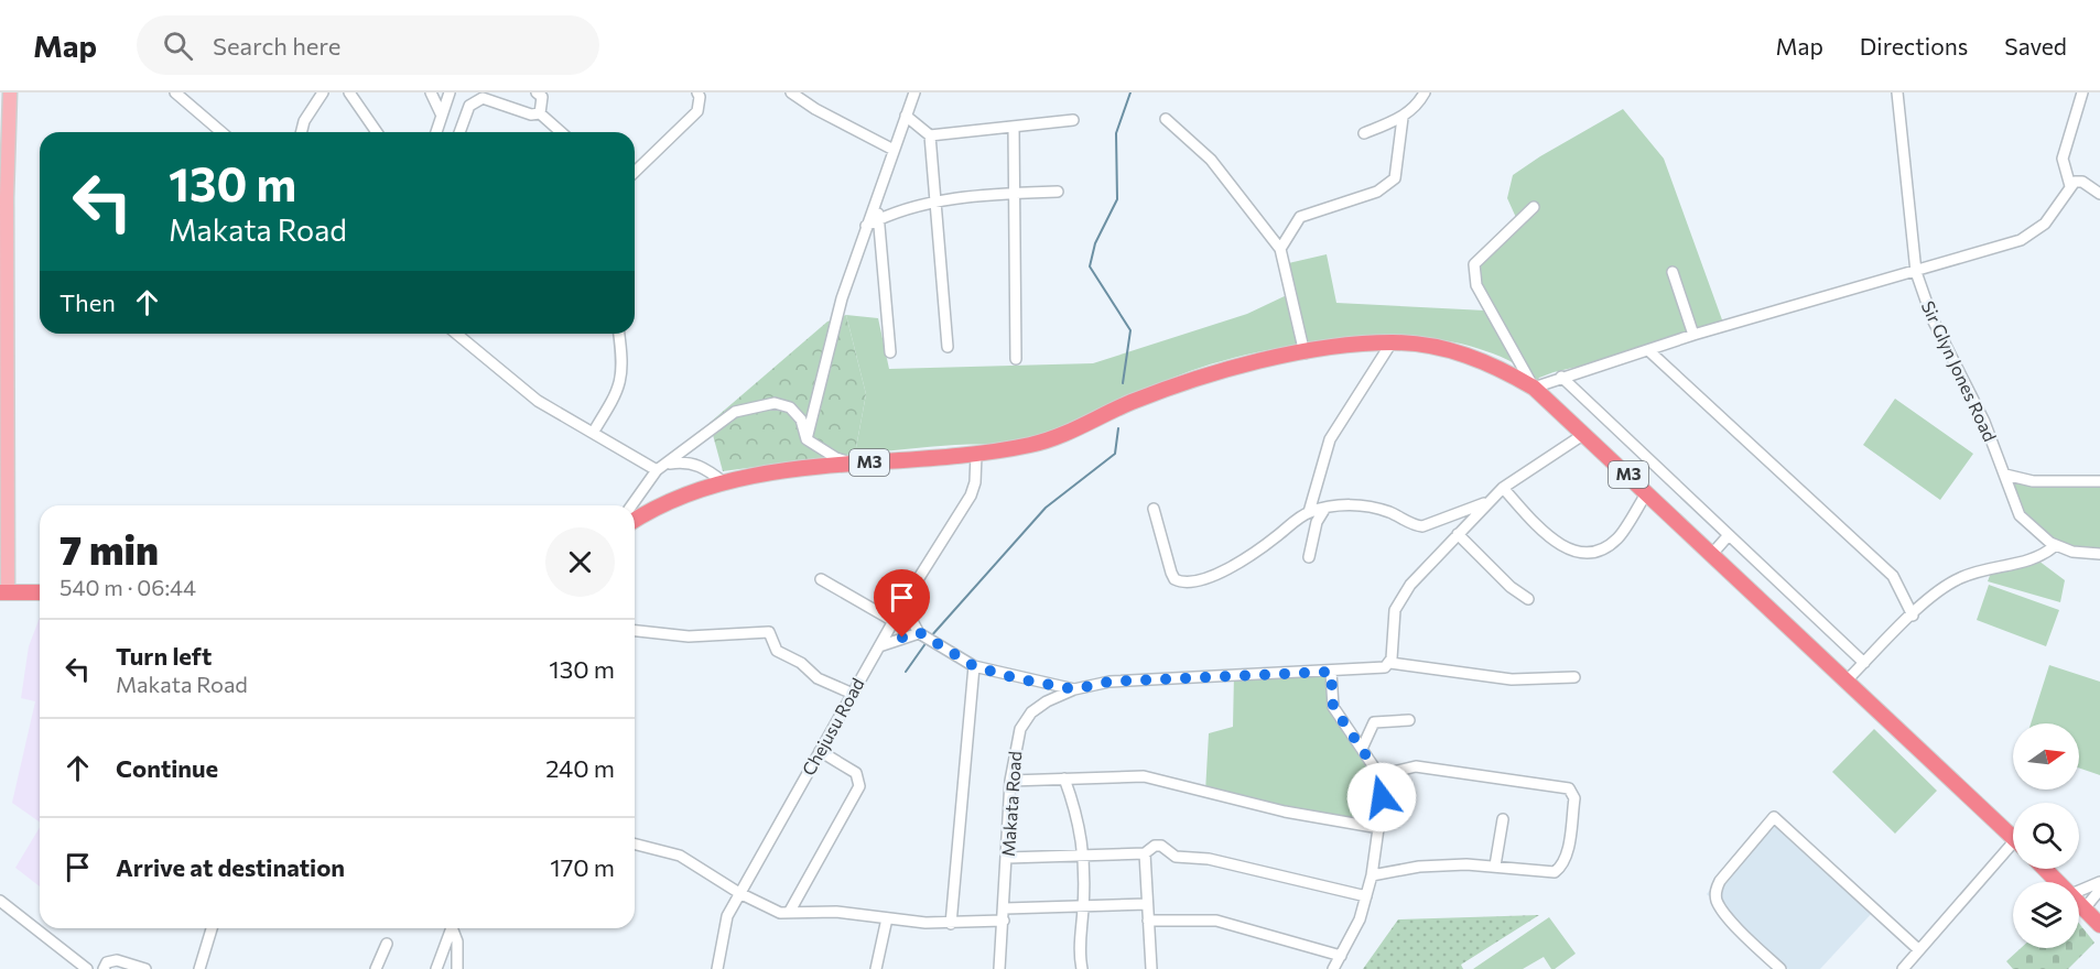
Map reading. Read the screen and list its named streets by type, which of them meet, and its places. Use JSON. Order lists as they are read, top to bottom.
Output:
{
  "streets": {
    "highway": ["M3"],
    "street": ["Sir Glyn Jones Road", "Chejusu Road", "Makata Road"]
  },
  "crossings": [
    ["M3", "Chejusu Road"]
  ],
  "north": "right",
  "page": {
    "header": "Map",
    "search": "Search here",
    "nav": ["Map", "Directions", "Saved"],
    "turn": ["130 m", "Makata Road"],
    "then": "Then",
    "heading": ["7 min", "540 m · 06:44"],
    "list": [
      {
        "name": "Turn left",
        "note": "Makata Road",
        "value": "130 m"
      },
      {
        "name": "Continue",
        "value": "240 m"
      },
      {
        "name": "Arrive at destination",
        "value": "170 m"
      }
    ]
  }
}
